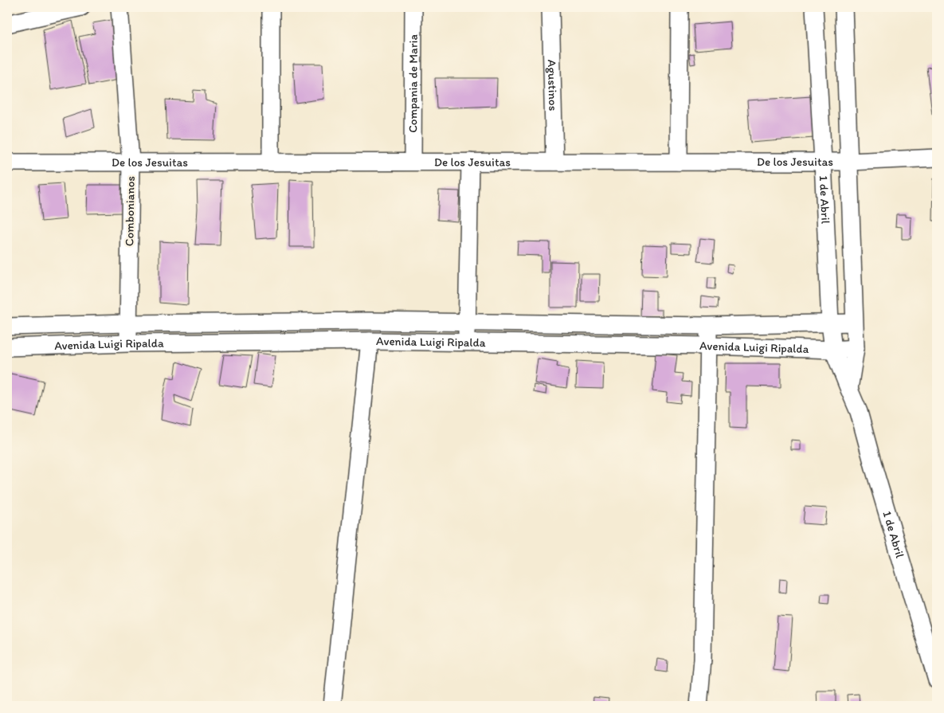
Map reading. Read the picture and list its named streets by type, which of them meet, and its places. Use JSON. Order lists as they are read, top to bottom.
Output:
{
  "streets": {
    "street": [
      "Compania de Maria",
      "Agustinos",
      "De los Jesuitas",
      "1 de Abril",
      "Combonianos",
      "Avenida Luigi Ripalda"
    ]
  },
  "crossings": [
    ["Compania de Maria", "De los Jesuitas"],
    ["Agustinos", "De los Jesuitas"],
    ["De los Jesuitas", "1 de Abril"],
    ["De los Jesuitas", "Combonianos"],
    ["1 de Abril", "Avenida Luigi Ripalda"],
    ["Combonianos", "Avenida Luigi Ripalda"]
  ]
}
